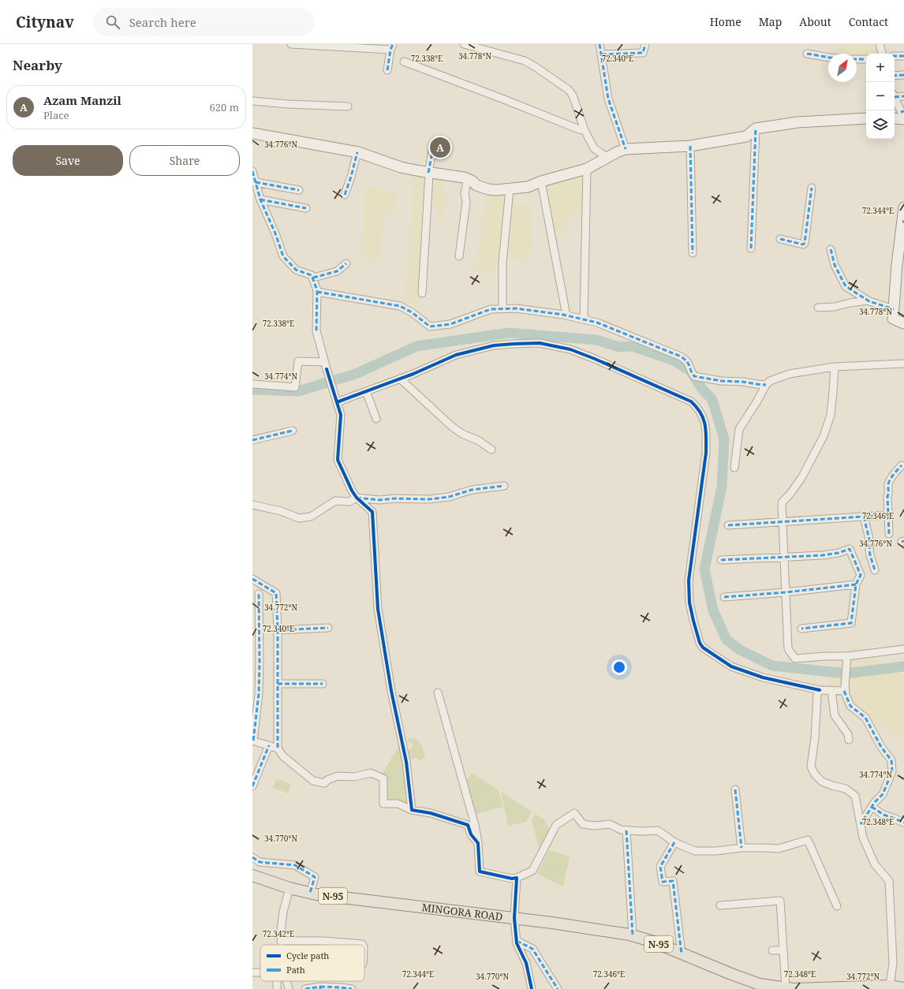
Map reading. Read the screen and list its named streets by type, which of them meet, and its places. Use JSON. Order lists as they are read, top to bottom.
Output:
{
  "streets": {
    "main road": ["N-95", "MINGORA ROAD"]
  },
  "crossings": [
    ["N-95", "MINGORA ROAD"]
  ],
  "legend": ["Cycle path", "Path"],
  "north": "top right",
  "page": {
    "header": "Citynav",
    "search": "Search here",
    "nav": [
      "Home",
      "Map",
      "About",
      "Contact"
    ],
    "heading": "Nearby",
    "map_buttons": ["+", "−"],
    "list": [
      {
        "mark": "A",
        "name": "Azam Manzil",
        "note": "Place",
        "value": "620 m"
      }
    ],
    "buttons": ["Save", "Share"],
    "pins": "A"
  },
  "coordinates": [
    "34.778°N",
    "72.338°E",
    "72.340°E",
    "34.776°N",
    "72.344°E",
    "34.774°N",
    "72.346°E",
    "34.772°N",
    "72.348°E",
    "34.770°N",
    "72.342°E"
  ]
}
